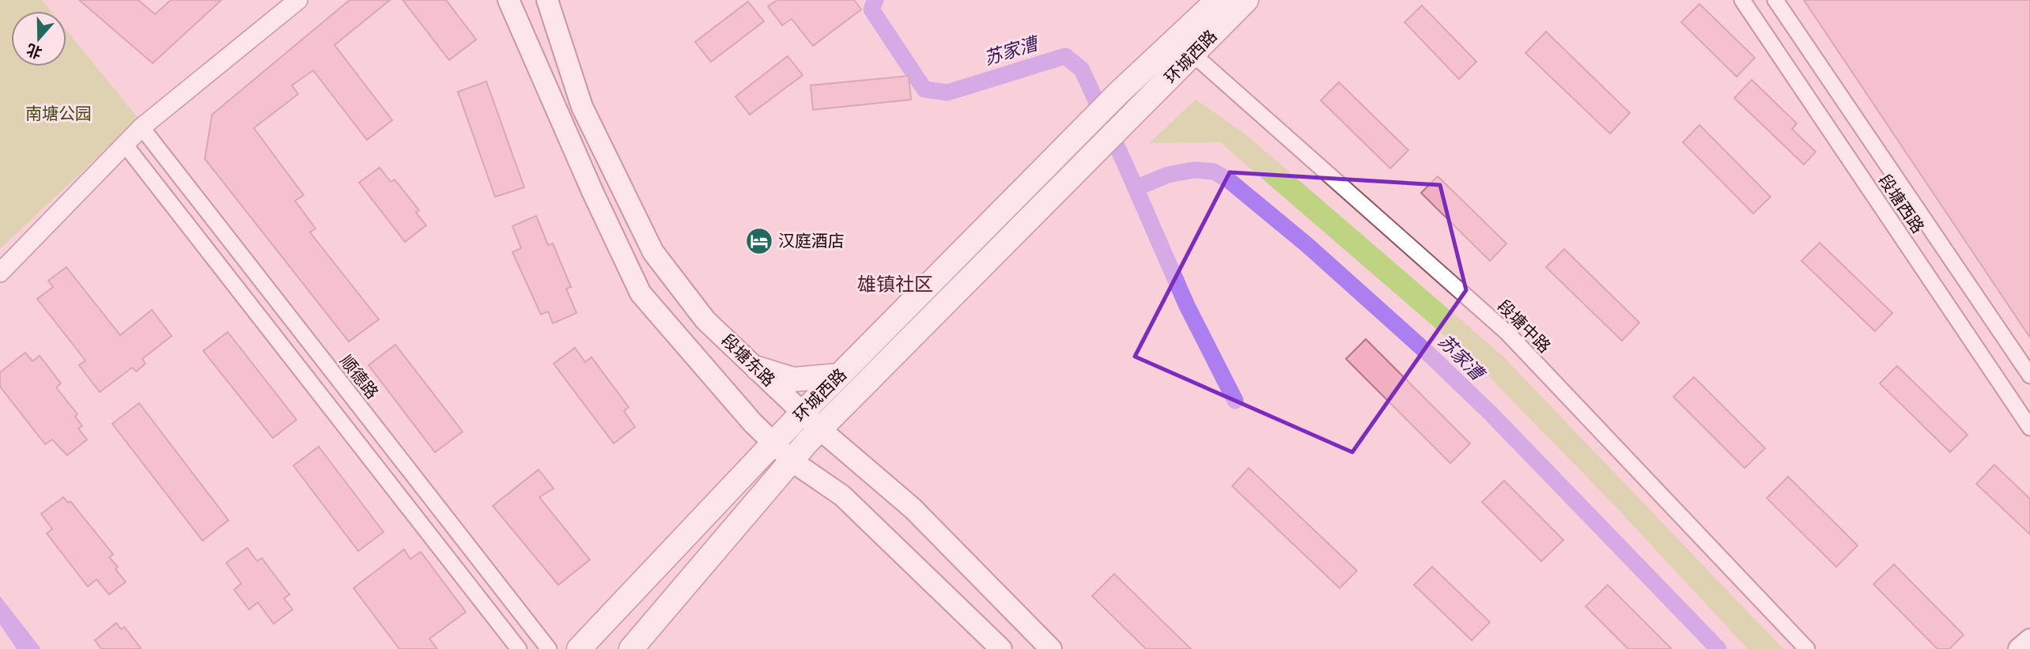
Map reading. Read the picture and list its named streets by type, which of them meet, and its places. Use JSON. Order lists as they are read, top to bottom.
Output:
{
  "streets": {
    "main road": ["环城西路", "段塘东路"],
    "street": ["段塘西路", "段塘中路", "顺德路"]
  },
  "crossings": [
    ["环城西路", "段塘中路"],
    ["环城西路", "段塘东路"]
  ],
  "districts": ["雄镇社区"],
  "water": ["苏家漕"],
  "parks": ["南塘公园"],
  "places": {
    "hotel": ["汉庭酒店"]
  },
  "north": "bottom"
}
